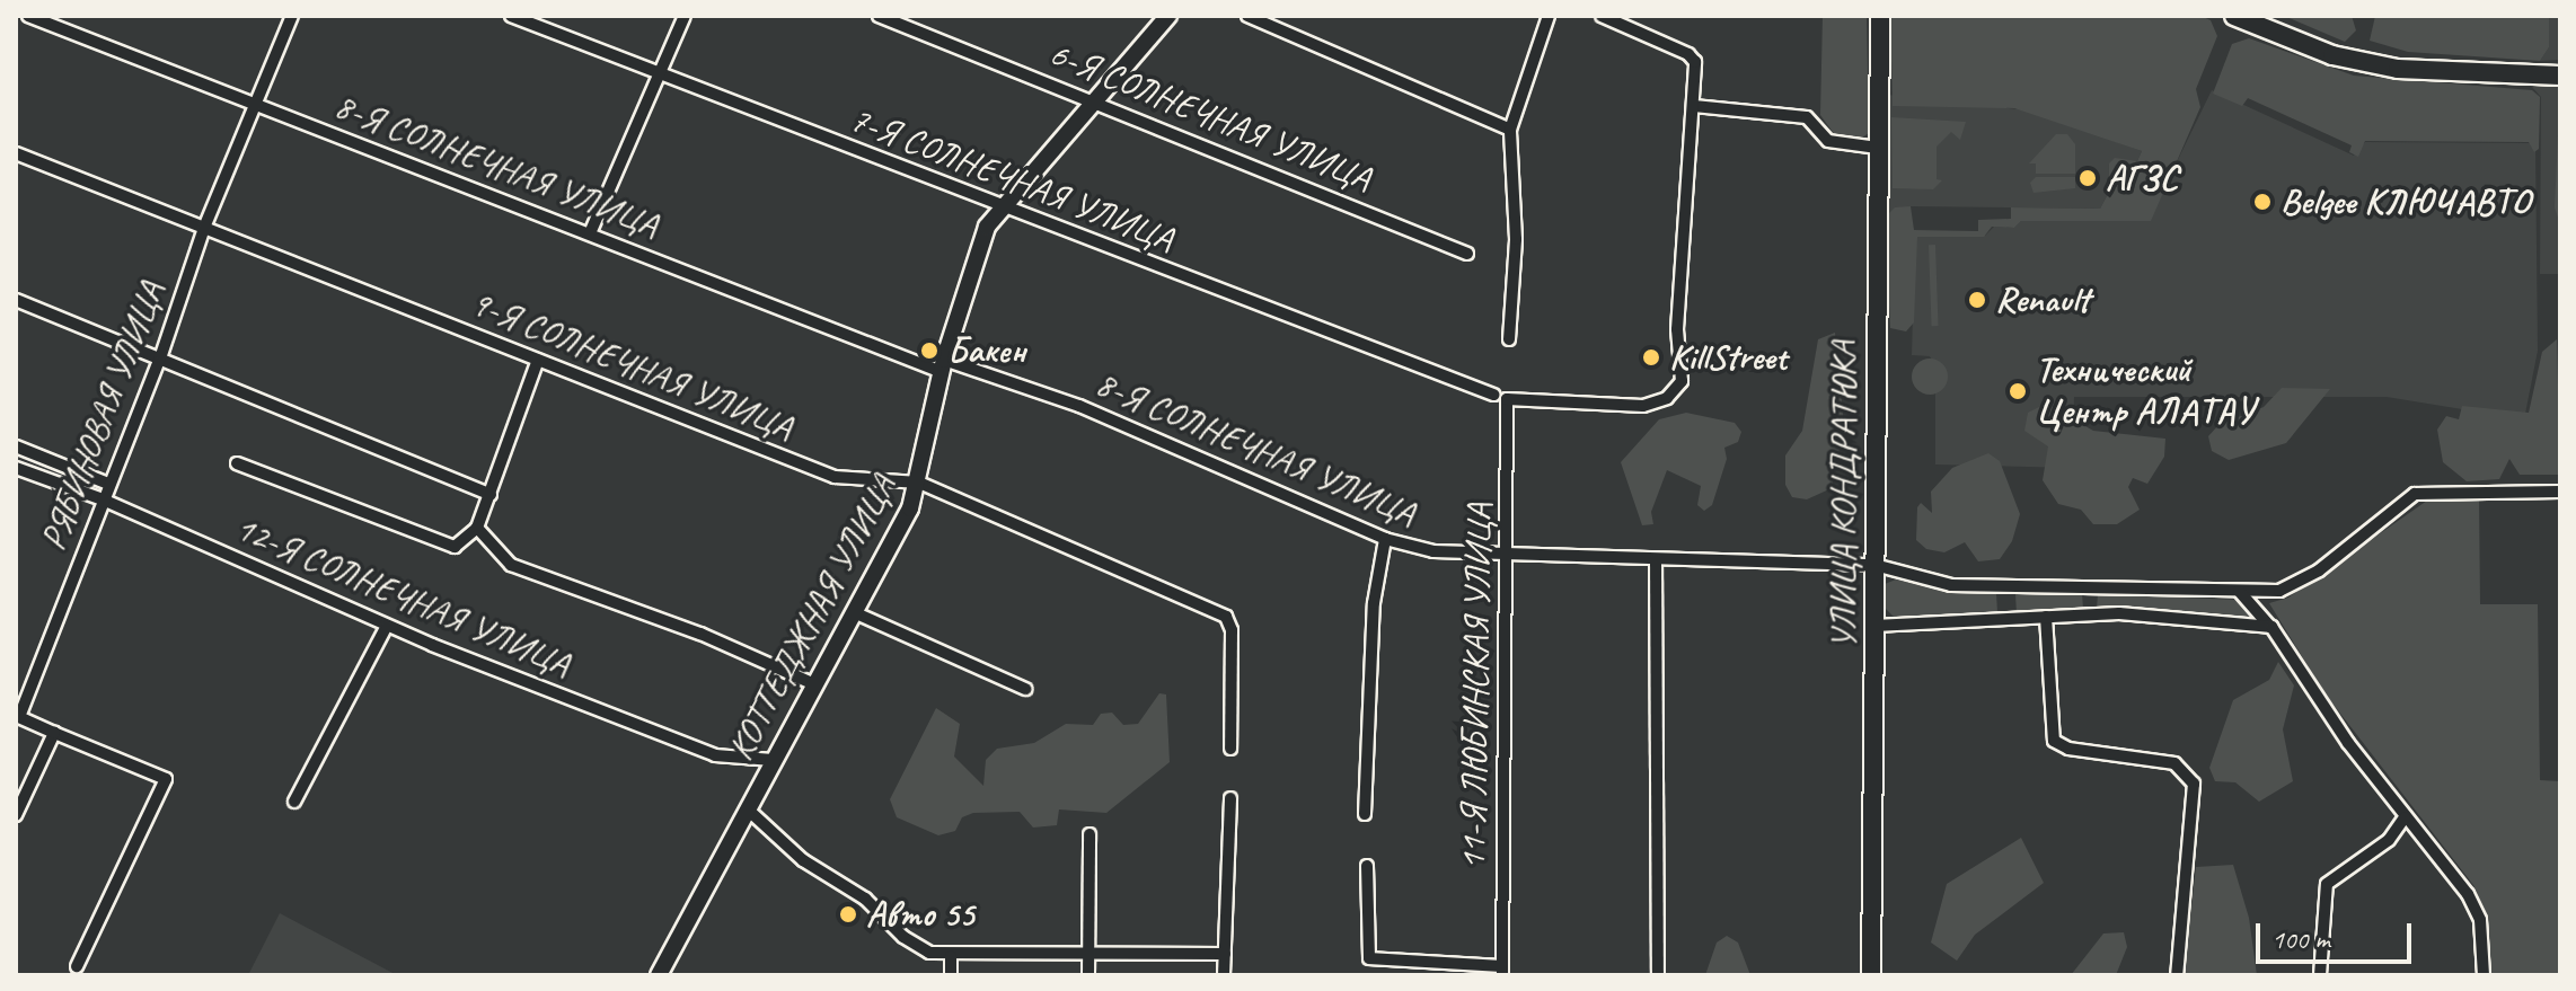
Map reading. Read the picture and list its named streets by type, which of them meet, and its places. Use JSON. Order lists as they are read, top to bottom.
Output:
{
  "streets": {
    "main road": ["УЛИЦА КОНДРАТЮКА"],
    "street": [
      "6-Я СОЛНЕЧНАЯ УЛИЦА",
      "8-Я СОЛНЕЧНАЯ УЛИЦА",
      "7-Я СОЛНЕЧНАЯ УЛИЦА",
      "9-Я СОЛНЕЧНАЯ УЛИЦА",
      "РЯБИНОВАЯ УЛИЦА",
      "12-Я СОЛНЕЧНАЯ УЛИЦА",
      "КОТТЕДЖНАЯ УЛИЦА",
      "11-Я ЛЮБИНСКАЯ УЛИЦА"
    ]
  },
  "crossings": [
    ["6-Я СОЛНЕЧНАЯ УЛИЦА", "КОТТЕДЖНАЯ УЛИЦА"],
    ["8-Я СОЛНЕЧНАЯ УЛИЦА", "РЯБИНОВАЯ УЛИЦА"],
    ["8-Я СОЛНЕЧНАЯ УЛИЦА", "УЛИЦА КОНДРАТЮКА"],
    ["8-Я СОЛНЕЧНАЯ УЛИЦА", "КОТТЕДЖНАЯ УЛИЦА"],
    ["8-Я СОЛНЕЧНАЯ УЛИЦА", "11-Я ЛЮБИНСКАЯ УЛИЦА"],
    ["7-Я СОЛНЕЧНАЯ УЛИЦА", "КОТТЕДЖНАЯ УЛИЦА"],
    ["9-Я СОЛНЕЧНАЯ УЛИЦА", "РЯБИНОВАЯ УЛИЦА"],
    ["9-Я СОЛНЕЧНАЯ УЛИЦА", "КОТТЕДЖНАЯ УЛИЦА"],
    ["РЯБИНОВАЯ УЛИЦА", "12-Я СОЛНЕЧНАЯ УЛИЦА"],
    ["12-Я СОЛНЕЧНАЯ УЛИЦА", "КОТТЕДЖНАЯ УЛИЦА"]
  ],
  "places": [
    "АГЗС",
    "Belgee КЛЮЧАВТО",
    "Renault",
    "Бакен",
    "KillStreet",
    "Технический Центр АЛАТАУ",
    "Авто 55"
  ],
  "scale_bar": "100 m"
}
